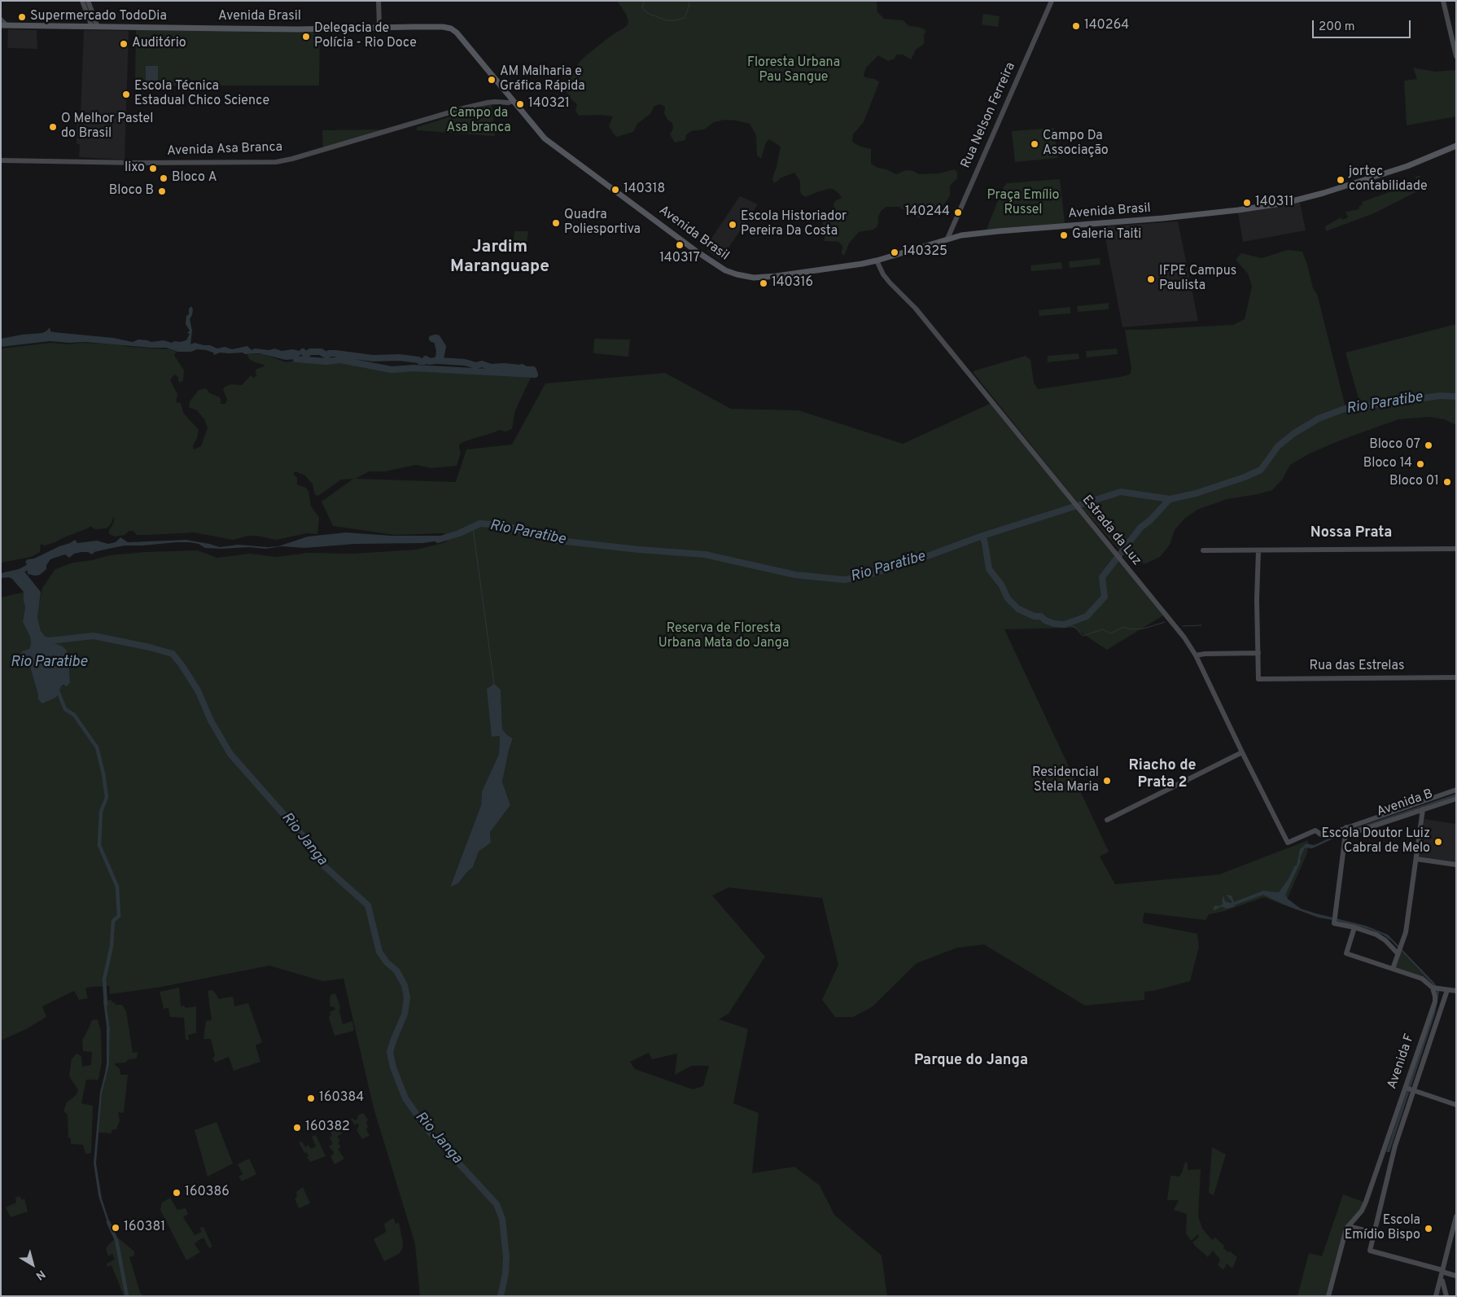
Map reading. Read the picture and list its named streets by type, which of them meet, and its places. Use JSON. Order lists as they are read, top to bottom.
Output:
{
  "streets": {
    "main road": ["Avenida Brasil"],
    "street": [
      "Rua Nelson Ferreira",
      "Avenida Asa Branca",
      "Estrada da Luz",
      "Rua das Estrelas",
      "Avenida B",
      "Avenida F"
    ]
  },
  "crossings": [
    ["Avenida Brasil", "Rua Nelson Ferreira"],
    ["Avenida Brasil", "Avenida Asa Branca"],
    ["Avenida Brasil", "Estrada da Luz"],
    ["Estrada da Luz", "Avenida B"]
  ],
  "districts": [
    "Jardim Maranguape",
    "Nossa Prata",
    "Riacho de Prata 2",
    "Parque do Janga"
  ],
  "water": ["Rio Paratibe", "Rio Janga"],
  "parks": [
    "Floresta Urbana Pau Sangue",
    "Campo da Asa branca",
    "Praça Emílio Russel",
    "Reserva de Floresta Urbana Mata do Janga"
  ],
  "places": [
    "Supermercado TodoDia",
    "140264",
    "Delegacia de Polícia - Rio Doce",
    "Auditório",
    "AM Malharia e Gráfica Rápida",
    "Escola Técnica Estadual Chico Science",
    "140321",
    "O Melhor Pastel do Brasil",
    "Campo Da Associação",
    "lixo",
    "Bloco A",
    "jortec contabilidade",
    "140318",
    "Bloco B",
    "140311",
    "140244",
    "Quadra Poliesportiva",
    "Escola Historiador Pereira Da Costa",
    "Galeria Taiti",
    "140317",
    "140325",
    "IFPE Campus Paulista",
    "140316",
    "Bloco 07",
    "Bloco 14",
    "Bloco 01",
    "Residencial Stela Maria",
    "Escola Doutor Luiz Cabral de Melo",
    "160384",
    "160382",
    "160386",
    "160381",
    "Escola Emídio Bispo"
  ],
  "scale_bar": "200 m",
  "north": "bottom right"
}
